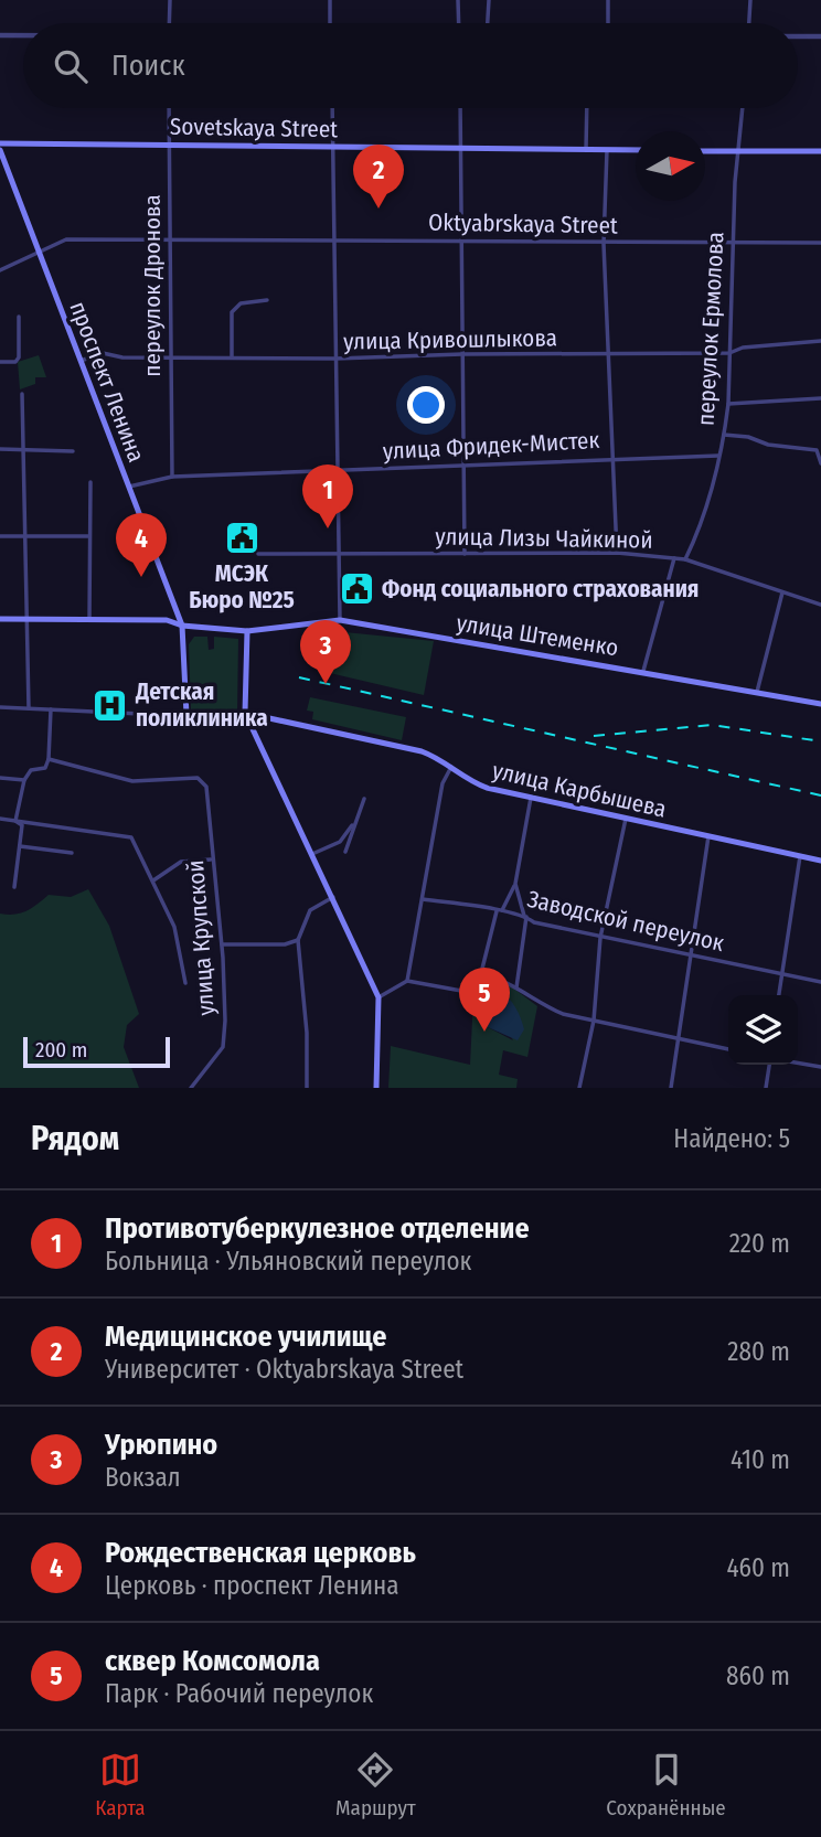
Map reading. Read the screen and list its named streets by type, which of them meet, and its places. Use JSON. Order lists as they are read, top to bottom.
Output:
{
  "streets": {
    "main road": [
      "Sovetskaya Street",
      "проспект Ленина",
      "улица Штеменко",
      "улица Карбышева"
    ],
    "street": [
      "Oktyabrskaya Street",
      "переулок Дронова",
      "переулок Ермолова",
      "улица Кривошлыкова",
      "улица Фридек-Мистек",
      "улица Лизы Чайкиной",
      "Заводской переулок",
      "улица Крупской"
    ]
  },
  "crossings": [
    ["Sovetskaya Street", "переулок Дронова"],
    ["Oktyabrskaya Street", "переулок Дронова"],
    ["Oktyabrskaya Street", "переулок Ермолова"],
    ["Oktyabrskaya Street", "проспект Ленина"],
    ["переулок Дронова", "улица Кривошлыкова"],
    ["переулок Дронова", "улица Фридек-Мистек"],
    ["переулок Ермолова", "улица Кривошлыкова"],
    ["переулок Ермолова", "улица Фридек-Мистек"],
    ["переулок Ермолова", "улица Лизы Чайкиной"],
    ["улица Кривошлыкова", "проспект Ленина"],
    ["проспект Ленина", "улица Фридек-Мистек"],
    ["проспект Ленина", "улица Штеменко"],
    ["проспект Ленина", "улица Карбышева"]
  ],
  "places": {
    "public building": ["МСЭК Бюро №25", "Фонд социального страхования"],
    "hospital": ["Детская поликлиника"]
  },
  "scale_bar": "200 m",
  "north": "right",
  "page": {
    "search": "Поиск",
    "pins": [
      "2",
      "1",
      "4",
      "3",
      "5"
    ],
    "scale": "200 m",
    "heading": ["Рядом", "Найдено: 5"],
    "list": [
      {
        "mark": "1",
        "name": "Противотуберкулезное отделение",
        "note": "Больница · Ульяновский переулок",
        "value": "220 m"
      },
      {
        "mark": "2",
        "name": "Медицинское училище",
        "note": "Университет · Oktyabrskaya Street",
        "value": "280 m"
      },
      {
        "mark": "3",
        "name": "Урюпино",
        "note": "Вокзал",
        "value": "410 m"
      },
      {
        "mark": "4",
        "name": "Рождественская церковь",
        "note": "Церковь · проспект Ленина",
        "value": "460 m"
      },
      {
        "mark": "5",
        "name": "сквер Комсомола",
        "note": "Парк · Рабочий переулок",
        "value": "860 m"
      }
    ],
    "nav": ["Карта", "Маршрут", "Сохранённые"]
  }
}
